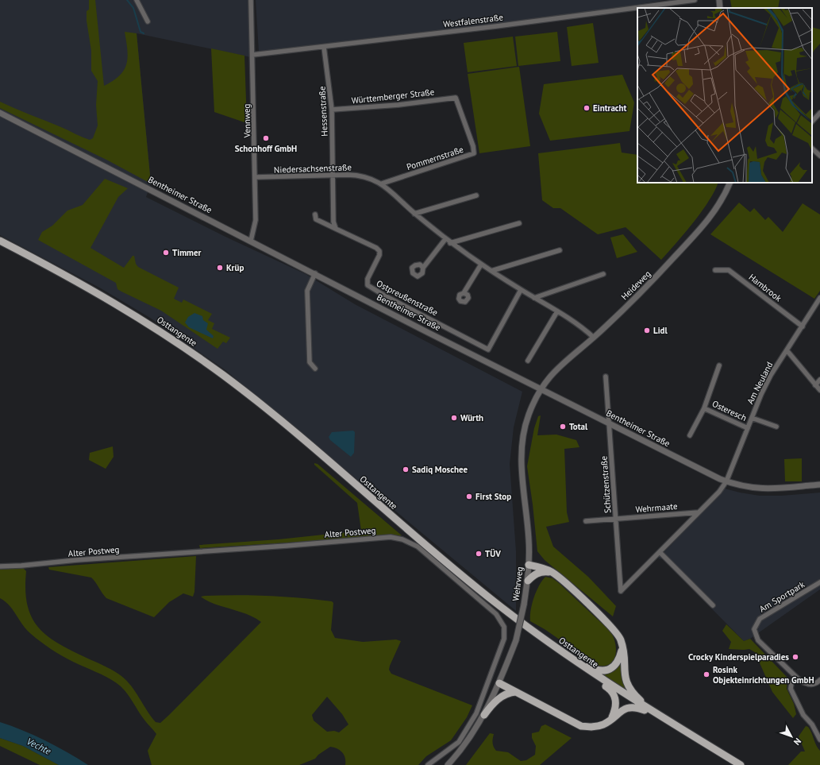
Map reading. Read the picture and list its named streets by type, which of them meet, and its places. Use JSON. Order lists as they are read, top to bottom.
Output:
{
  "streets": {
    "main road": ["Osttangente"],
    "street": [
      "Westfalenstraße",
      "Württemberger Straße",
      "Hessenstraße",
      "Vennweg",
      "Pommernstraße",
      "Niedersachsenstraße",
      "Bentheimer Straße",
      "Heideweg",
      "Hambrook",
      "Ostpreußenstraße",
      "Am Neuland",
      "Osteresch",
      "Schützenstraße",
      "Wehrmaate",
      "Alter Postweg",
      "Wehrweg",
      "Am Sportpark"
    ]
  },
  "crossings": [
    ["Westfalenstraße", "Hessenstraße"],
    ["Westfalenstraße", "Vennweg"],
    ["Württemberger Straße", "Hessenstraße"],
    ["Württemberger Straße", "Pommernstraße"],
    ["Hessenstraße", "Niedersachsenstraße"],
    ["Vennweg", "Niedersachsenstraße"],
    ["Vennweg", "Bentheimer Straße"],
    ["Pommernstraße", "Niedersachsenstraße"],
    ["Niedersachsenstraße", "Heideweg"],
    ["Niedersachsenstraße", "Ostpreußenstraße"],
    ["Bentheimer Straße", "Heideweg"],
    ["Bentheimer Straße", "Am Neuland"],
    ["Bentheimer Straße", "Schützenstraße"],
    ["Bentheimer Straße", "Wehrweg"],
    ["Heideweg", "Wehrweg"],
    ["Hambrook", "Am Neuland"],
    ["Am Neuland", "Osteresch"],
    ["Schützenstraße", "Wehrmaate"]
  ],
  "water": ["Vechte"],
  "places": [
    "Eintracht",
    "Schonhoff GmbH",
    "Timmer",
    "Krüp",
    "Lidl",
    "Würth",
    "Total",
    "Sadiq Moschee",
    "First Stop",
    "TÜV",
    "Crocky Kinderspielparadies",
    "Rosink Objekteinrichtungen GmbH"
  ],
  "north": "bottom right"
}
